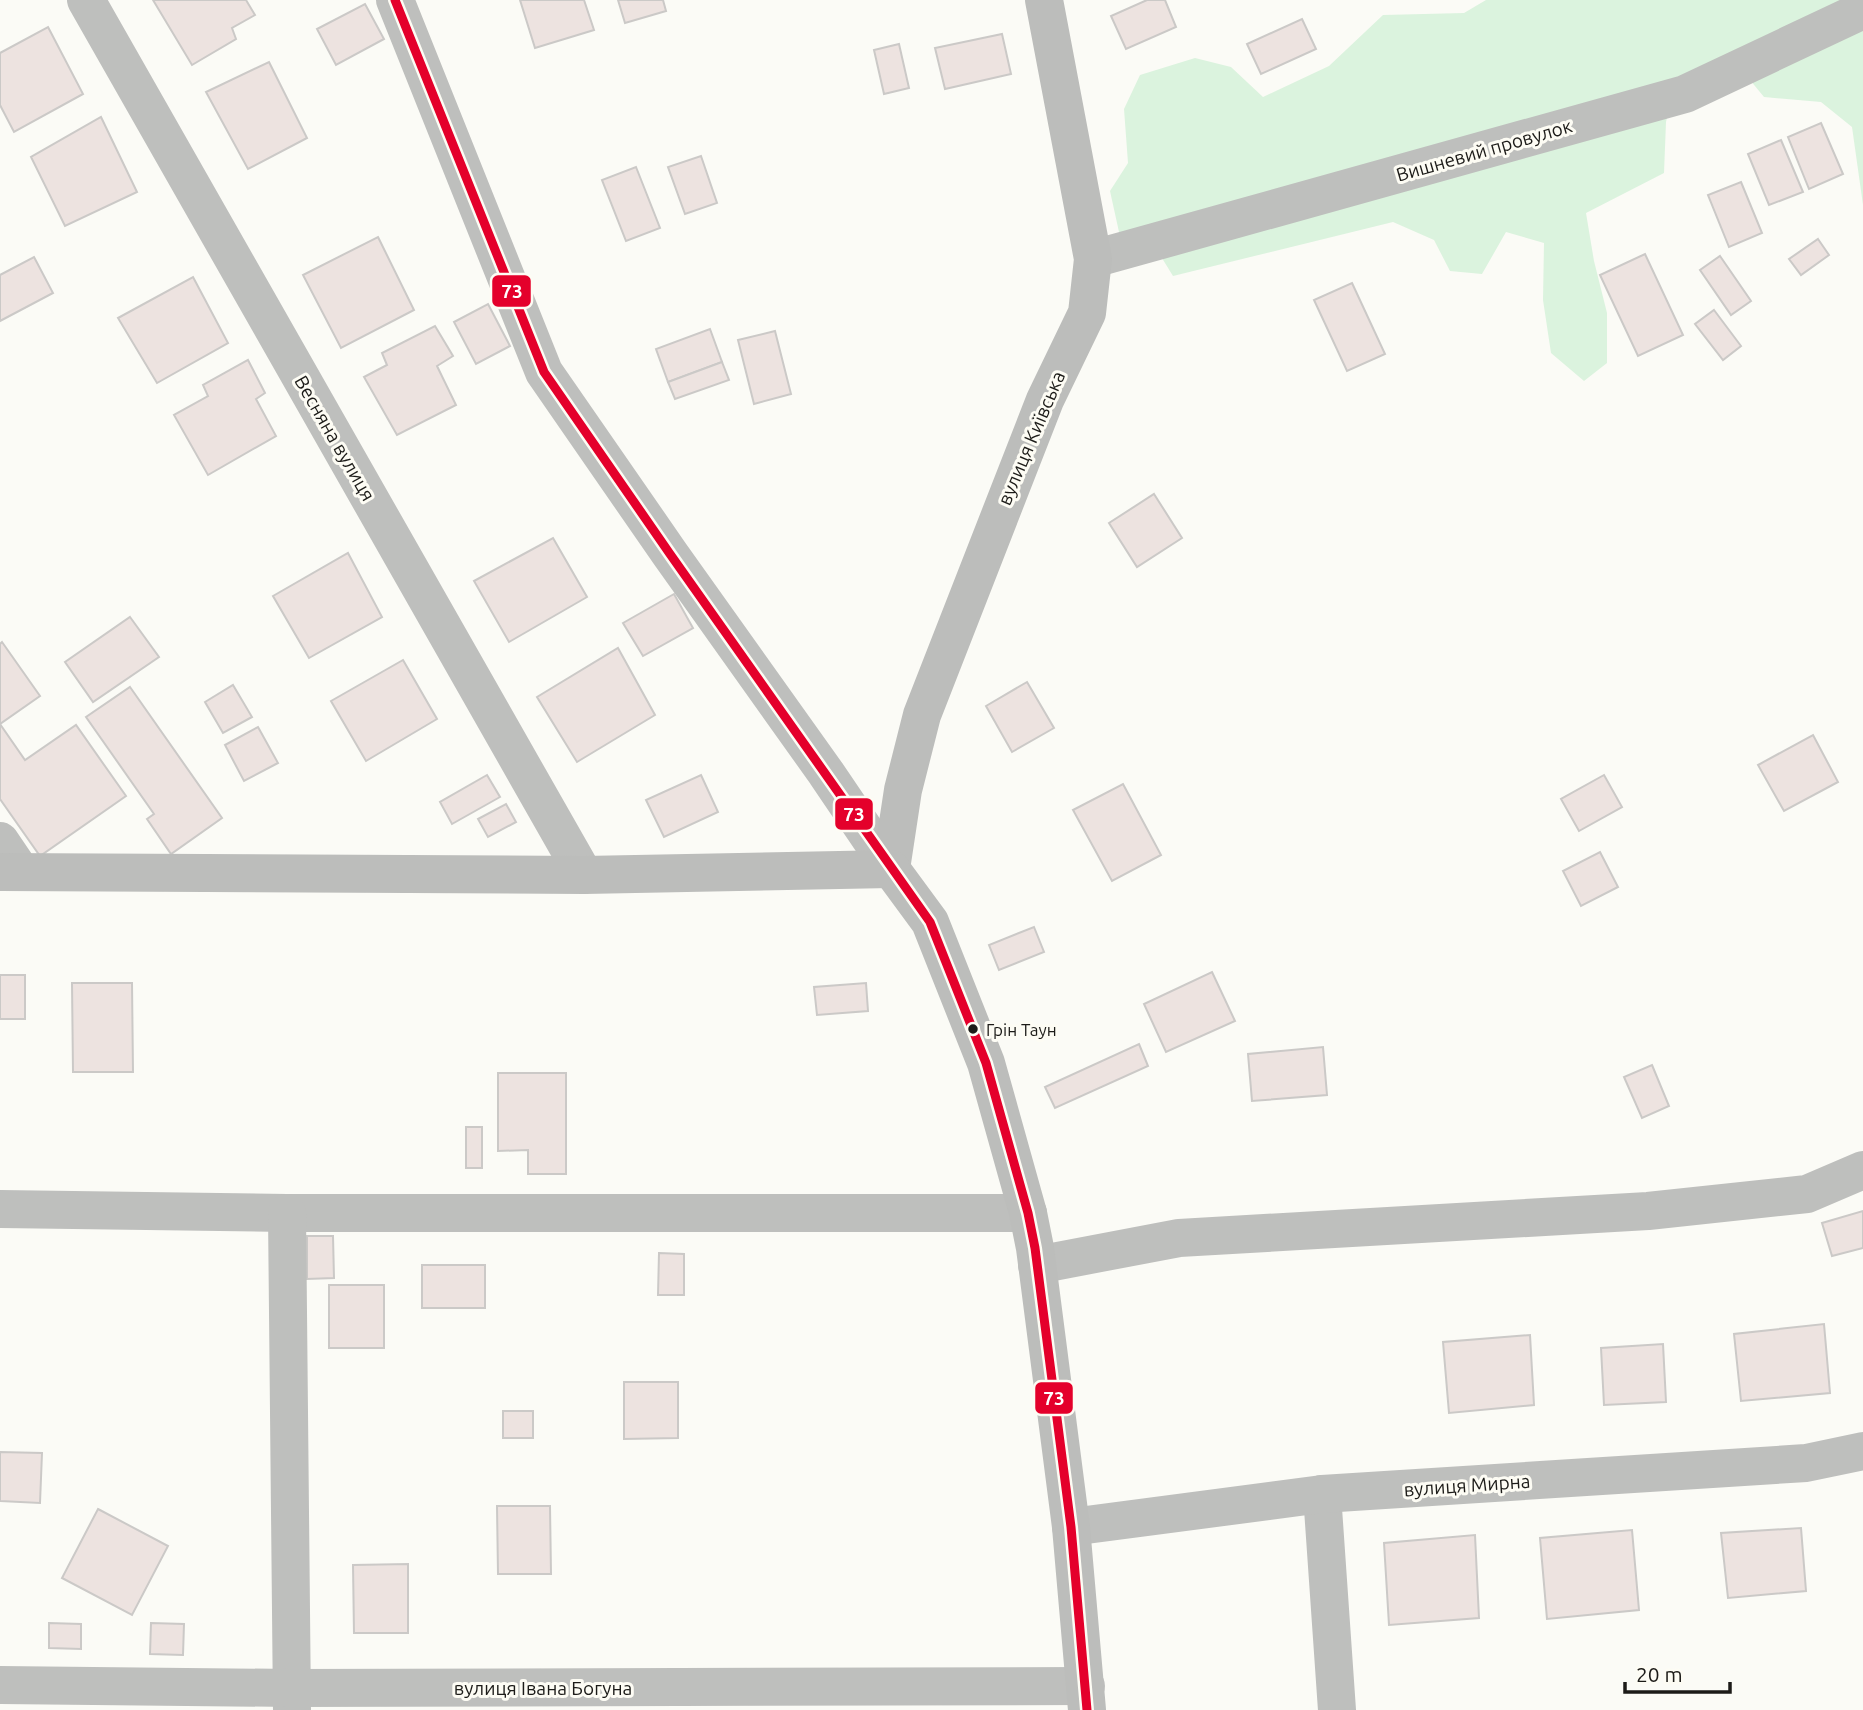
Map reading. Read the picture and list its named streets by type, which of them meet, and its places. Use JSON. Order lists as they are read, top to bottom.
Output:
{
  "streets": {
    "street": [
      "Вишневий провулок",
      "Весняна вулиця",
      "вулиця Київська",
      "вулиця Мирна",
      "вулиця Івана Богуна"
    ]
  },
  "crossings": [
    ["Вишневий провулок", "вулиця Київська"]
  ],
  "places": ["Грін Таун"],
  "lines": ["transit line 73"],
  "scale_bar": "20 m"
}
